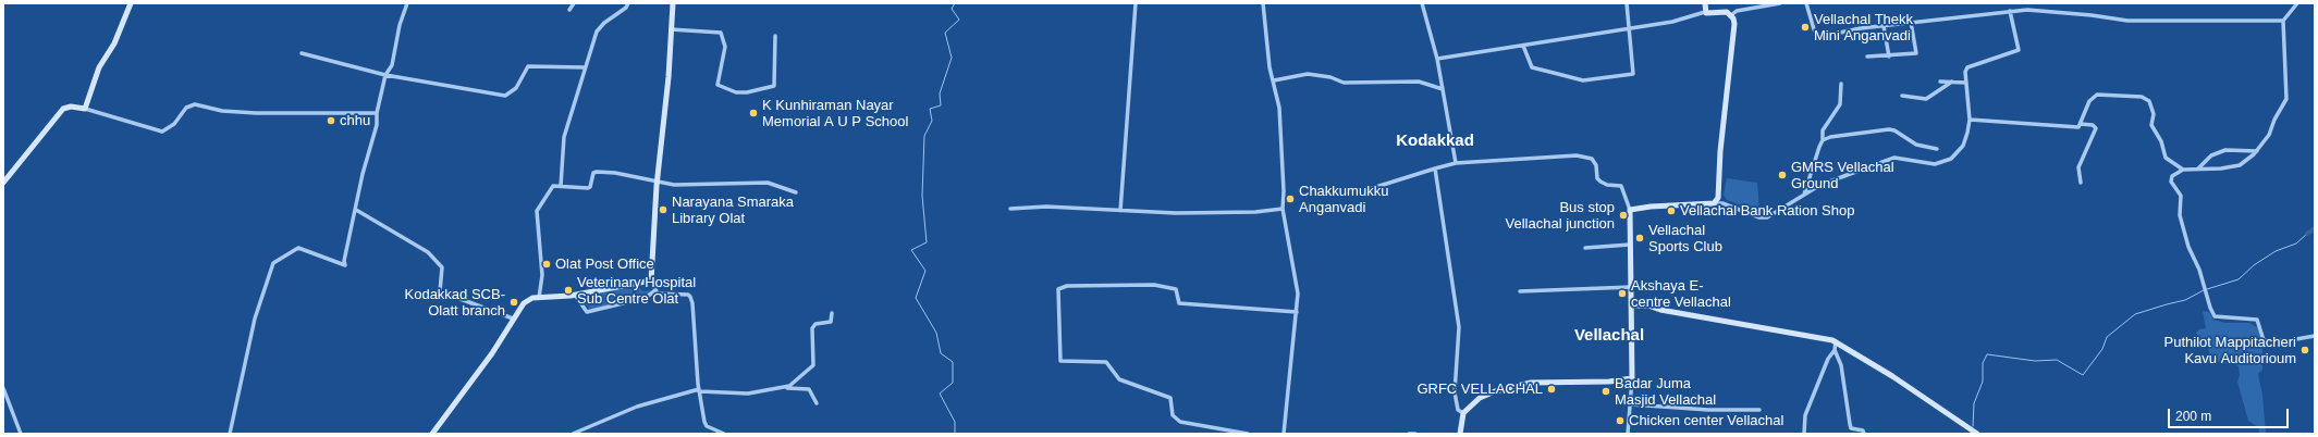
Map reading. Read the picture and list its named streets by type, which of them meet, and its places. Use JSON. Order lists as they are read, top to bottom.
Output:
{
  "districts": ["Kodakkad", "Vellachal"],
  "places": [
    "Vellachal Thekk Mini Anganvadi",
    "K Kunhiraman Nayar Memorial A U P School",
    "chhu",
    "GMRS Vellachal Ground",
    "Chakkumukku Anganvadi",
    "Narayana Smaraka Library Olat",
    "Vellachal Bank Ration Shop",
    "Bus stop Vellachal junction",
    "Vellachal Sports Club",
    "Olat Post Office",
    "Veterinary Hospital Sub Centre Olat",
    "Akshaya E- centre Vellachal",
    "Kodakkad SCB- Olatt branch",
    "Puthilot Mappitacheri Kavu Auditorioum",
    "GRFC VELLACHAL",
    "Badar Juma Masjid Vellachal",
    "Chicken center Vellachal"
  ],
  "scale_bar": "200 m"
}
